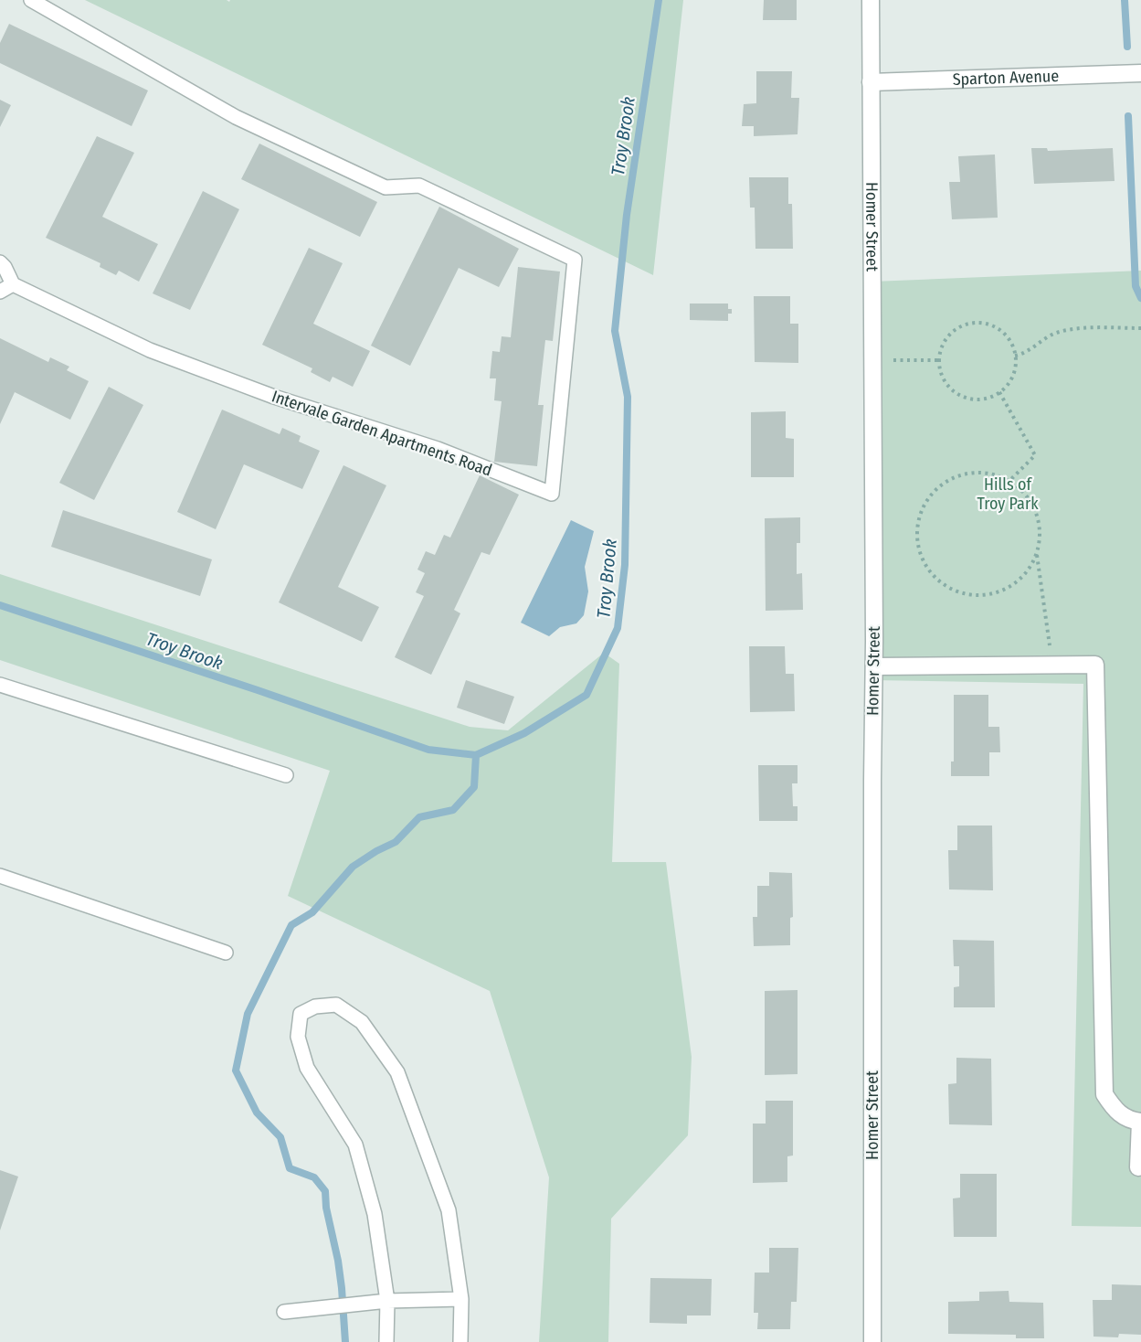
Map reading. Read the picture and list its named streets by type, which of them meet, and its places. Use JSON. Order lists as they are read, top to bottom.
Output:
{
  "streets": {
    "street": ["Sparton Avenue", "Homer Street"],
    "lane": ["Intervale Garden Apartments Road"]
  },
  "crossings": [
    ["Sparton Avenue", "Homer Street"]
  ],
  "water": ["Troy Brook"],
  "parks": ["Hills of Troy Park"]
}
